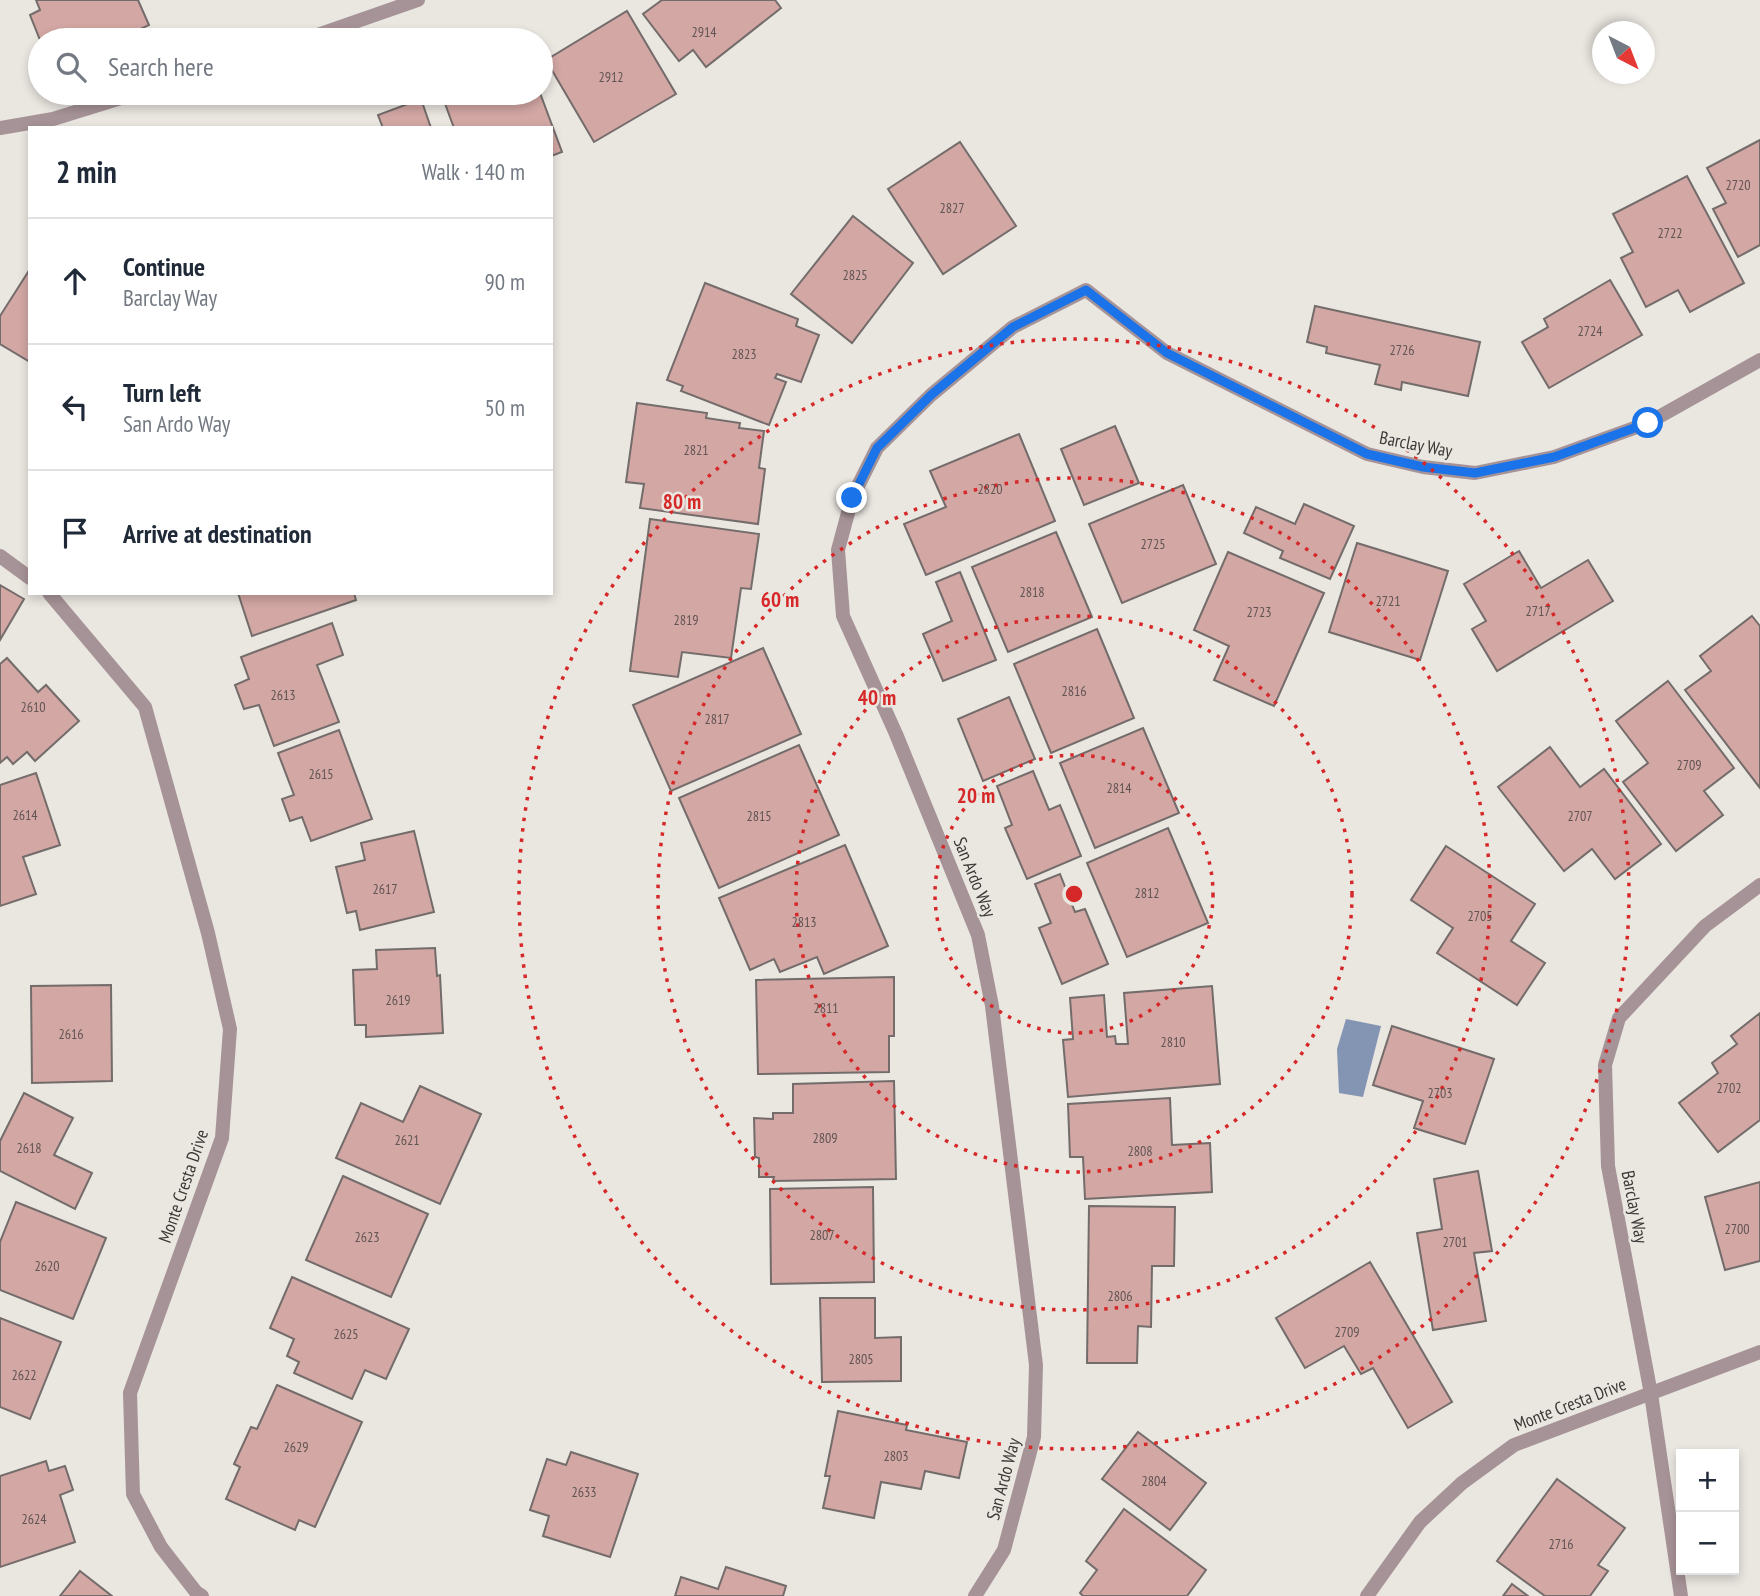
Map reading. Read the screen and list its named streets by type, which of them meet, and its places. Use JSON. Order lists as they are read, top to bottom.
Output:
{
  "streets": {
    "street": ["Barclay Way", "San Ardo Way", "Monte Cresta Drive"]
  },
  "crossings": [
    ["Barclay Way", "San Ardo Way"],
    ["Barclay Way", "Monte Cresta Drive"]
  ],
  "house_numbers": [
    "2914",
    "2912",
    "2720",
    "2827",
    "2722",
    "2825",
    "2724",
    "2726",
    "2823",
    "2821",
    "2820",
    "2725",
    "2818",
    "2721",
    "2717",
    "2723",
    "2819",
    "2816",
    "2613",
    "2610",
    "2817",
    "2709",
    "2615",
    "2814",
    "2614",
    "2815",
    "2707",
    "2617",
    "2812",
    "2705",
    "2813",
    "2619",
    "2811",
    "2616",
    "2810",
    "2702",
    "2703",
    "2809",
    "2621",
    "2618",
    "2808",
    "2700",
    "2807",
    "2623",
    "2701",
    "2620",
    "2806",
    "2709",
    "2625",
    "2805",
    "2622",
    "2629",
    "2803",
    "2804",
    "2633",
    "2624",
    "2716"
  ],
  "north": "bottom right",
  "page": {
    "search": "Search here",
    "heading": ["2 min", "Walk · 140 m"],
    "list": [
      ["Continue", "Barclay Way", "90 m"],
      ["Turn left", "San Ardo Way", "50 m"],
      "Arrive at destination"
    ],
    "map_buttons": ["+", "−"]
  },
  "rings": [
    "80 m",
    "60 m",
    "40 m",
    "20 m"
  ]
}
